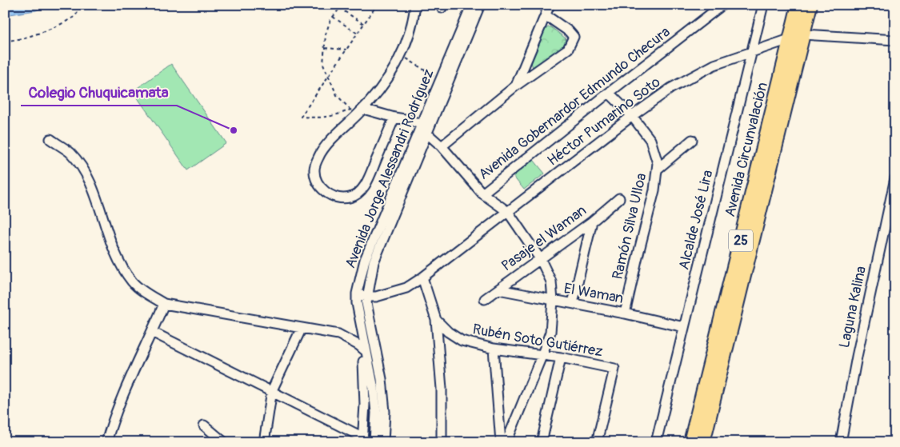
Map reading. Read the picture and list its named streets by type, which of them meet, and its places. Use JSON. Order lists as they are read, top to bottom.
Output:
{
  "streets": {
    "highway": ["Avenida Circunvalación", "25"],
    "street": [
      "Avenida Gobernardor Edmundo Checura",
      "Héctor Pumarino Soto",
      "Avenida Jorge Alessandri Rodríguez",
      "Alcalde José Lira",
      "Ramón Silva Ulloa",
      "Pasaje el Waman",
      "El Waman",
      "Laguna Kalina",
      "Rubén Soto Gutiérrez"
    ]
  },
  "crossings": [
    ["Avenida Gobernardor Edmundo Checura", "Ramón Silva Ulloa"],
    ["Héctor Pumarino Soto", "Avenida Circunvalación"],
    ["Héctor Pumarino Soto", "Avenida Jorge Alessandri Rodríguez"],
    ["Héctor Pumarino Soto", "Alcalde José Lira"],
    ["Héctor Pumarino Soto", "Ramón Silva Ulloa"],
    ["Héctor Pumarino Soto", "Rubén Soto Gutiérrez"],
    ["Alcalde José Lira", "El Waman"],
    ["Ramón Silva Ulloa", "El Waman"],
    ["Pasaje el Waman", "El Waman"]
  ],
  "places": ["Colegio Chuquicamata"]
}
